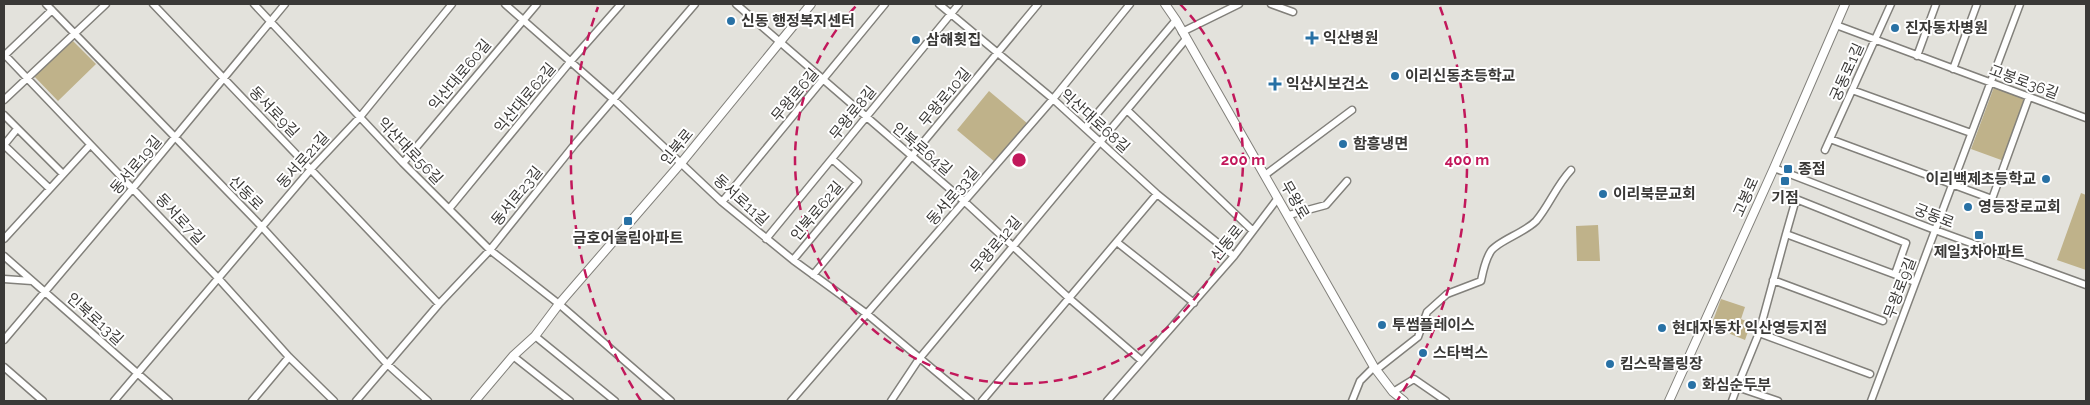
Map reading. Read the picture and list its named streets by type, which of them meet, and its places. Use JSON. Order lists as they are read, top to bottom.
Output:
{
  "streets": {
    "street": [
      "궁동로1길",
      "익산대로60길",
      "고봉로36길",
      "무왕로6길",
      "무왕로10길",
      "익산대로62길",
      "동서로9길",
      "무왕로8길",
      "익산대로68길",
      "인북로",
      "인북로64길",
      "익산대로56길",
      "동서로21길",
      "동서로19길",
      "신동로",
      "동서로23길",
      "동서로33길",
      "고봉로",
      "동서로11길",
      "무왕로",
      "인북로62길",
      "궁동로",
      "동서로7길",
      "무왕로12길",
      "무왕로9길",
      "인북로13길"
    ]
  },
  "crossings": [
    ["궁동로1길", "고봉로36길"],
    ["익산대로60길", "익산대로56길"],
    ["익산대로60길", "동서로11길"],
    ["고봉로36길", "고봉로"],
    ["고봉로36길", "무왕로9길"],
    ["무왕로6길", "인북로64길"],
    ["무왕로6길", "동서로11길"],
    ["무왕로10길", "익산대로68길"],
    ["무왕로10길", "인북로64길"],
    ["무왕로10길", "동서로11길"],
    ["익산대로62길", "익산대로56길"],
    ["익산대로62길", "동서로11길"],
    ["동서로9길", "동서로21길"],
    ["동서로9길", "동서로19길"],
    ["동서로9길", "동서로23길"],
    ["무왕로8길", "익산대로68길"],
    ["무왕로8길", "인북로64길"],
    ["무왕로8길", "동서로11길"],
    ["무왕로8길", "인북로62길"],
    ["익산대로68길", "신동로"],
    ["익산대로68길", "동서로33길"],
    ["익산대로68길", "무왕로12길"],
    ["인북로", "인북로64길"],
    ["인북로", "익산대로56길"],
    ["인북로", "동서로11길"],
    ["인북로64길", "신동로"],
    ["인북로64길", "동서로33길"],
    ["인북로64길", "무왕로12길"],
    ["익산대로56길", "동서로21길"],
    ["익산대로56길", "동서로19길"],
    ["익산대로56길", "동서로23길"],
    ["동서로21길", "신동로"],
    ["동서로21길", "동서로7길"],
    ["동서로21길", "인북로13길"],
    ["동서로19길", "신동로"],
    ["동서로19길", "동서로7길"],
    ["동서로19길", "인북로13길"],
    ["신동로", "동서로23길"],
    ["신동로", "무왕로"],
    ["신동로", "동서로7길"],
    ["동서로23길", "동서로11길"],
    ["동서로33길", "동서로11길"],
    ["고봉로", "궁동로"],
    ["동서로11길", "인북로62길"],
    ["동서로11길", "무왕로12길"],
    ["무왕로", "무왕로12길"],
    ["궁동로", "무왕로9길"]
  ],
  "places": {
    "other": [
      "신동 행정복지센터",
      "진자동차병원",
      "삼해횟집",
      "이리신동초등학교",
      "함흥냉면",
      "이리백제초등학교",
      "이리북문교회",
      "영등장로교회",
      "투썸플레이스",
      "현대자동차 익산영등지점",
      "스타벅스",
      "킴스락볼링장",
      "화심순두부"
    ],
    "health": ["익산병원", "익산시보건소"],
    "transit": [
      "종점",
      "기점",
      "금호어울림아파트",
      "제일3차아파트"
    ]
  },
  "rings": ["200 m", "400 m"]
}
